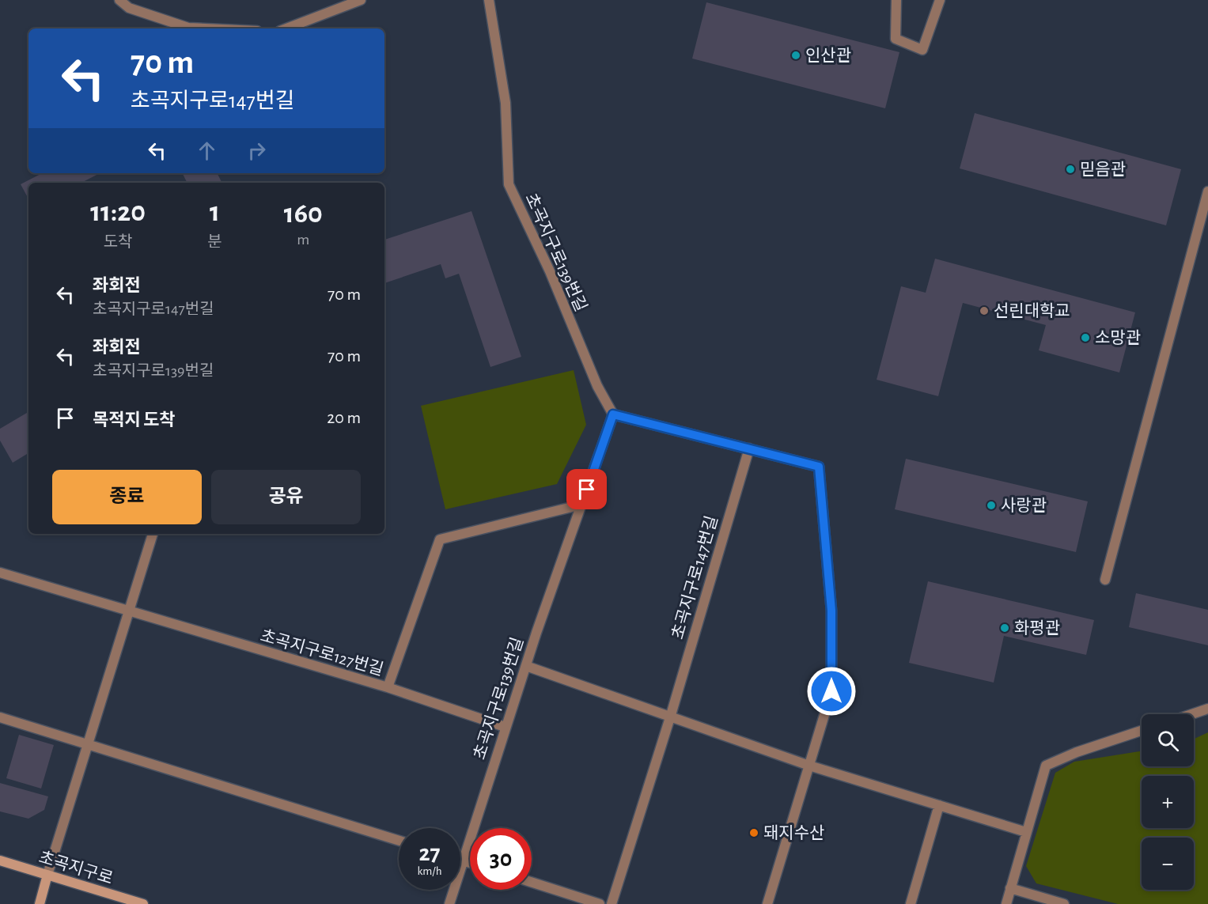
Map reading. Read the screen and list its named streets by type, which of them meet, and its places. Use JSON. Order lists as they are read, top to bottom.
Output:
{
  "streets": {
    "street": [
      "초곡지구로139번길",
      "초곡지구로147번길",
      "초곡지구로127번길",
      "초곡지구로"
    ]
  },
  "crossings": [
    ["초곡지구로139번길", "초곡지구로127번길"]
  ],
  "places": [
    "인산관",
    "믿음관",
    "선린대학교",
    "소망관",
    "사랑관",
    "화평관",
    "돼지수산"
  ],
  "page": {
    "turn": ["70 m", "초곡지구로147번길"],
    "eta": [
      "11:20",
      "도착",
      "1",
      "분",
      "160",
      "m"
    ],
    "list": [
      {
        "name": "좌회전",
        "note": "초곡지구로147번길",
        "value": "70 m"
      },
      {
        "name": "좌회전",
        "note": "초곡지구로139번길",
        "value": "70 m"
      },
      {
        "name": "목적지 도착",
        "value": "20 m"
      }
    ],
    "buttons": ["종료", "공유"],
    "map_buttons": ["+", "−"],
    "speed": "27 km/h",
    "limit": "30"
  }
}
